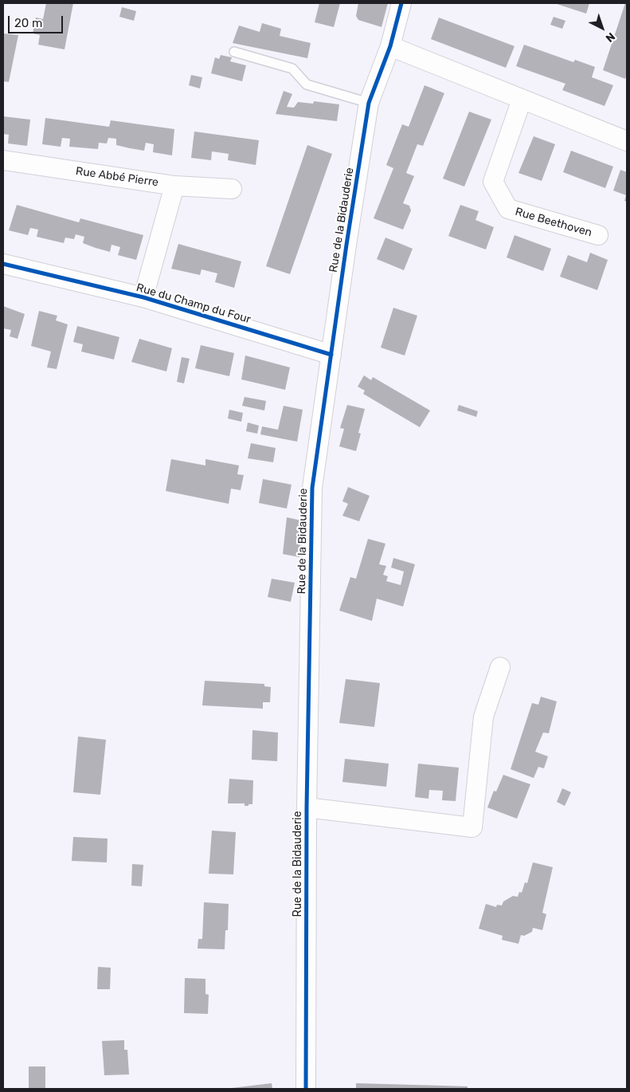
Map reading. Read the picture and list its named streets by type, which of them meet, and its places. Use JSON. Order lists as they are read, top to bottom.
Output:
{
  "streets": {
    "street": [
      "Rue Abbé Pierre",
      "Rue de la Bidauderie",
      "Rue Beethoven",
      "Rue du Champ du Four"
    ]
  },
  "crossings": [
    ["Rue de la Bidauderie", "Rue du Champ du Four"]
  ],
  "scale_bar": "20 m",
  "north": "bottom right"
}
